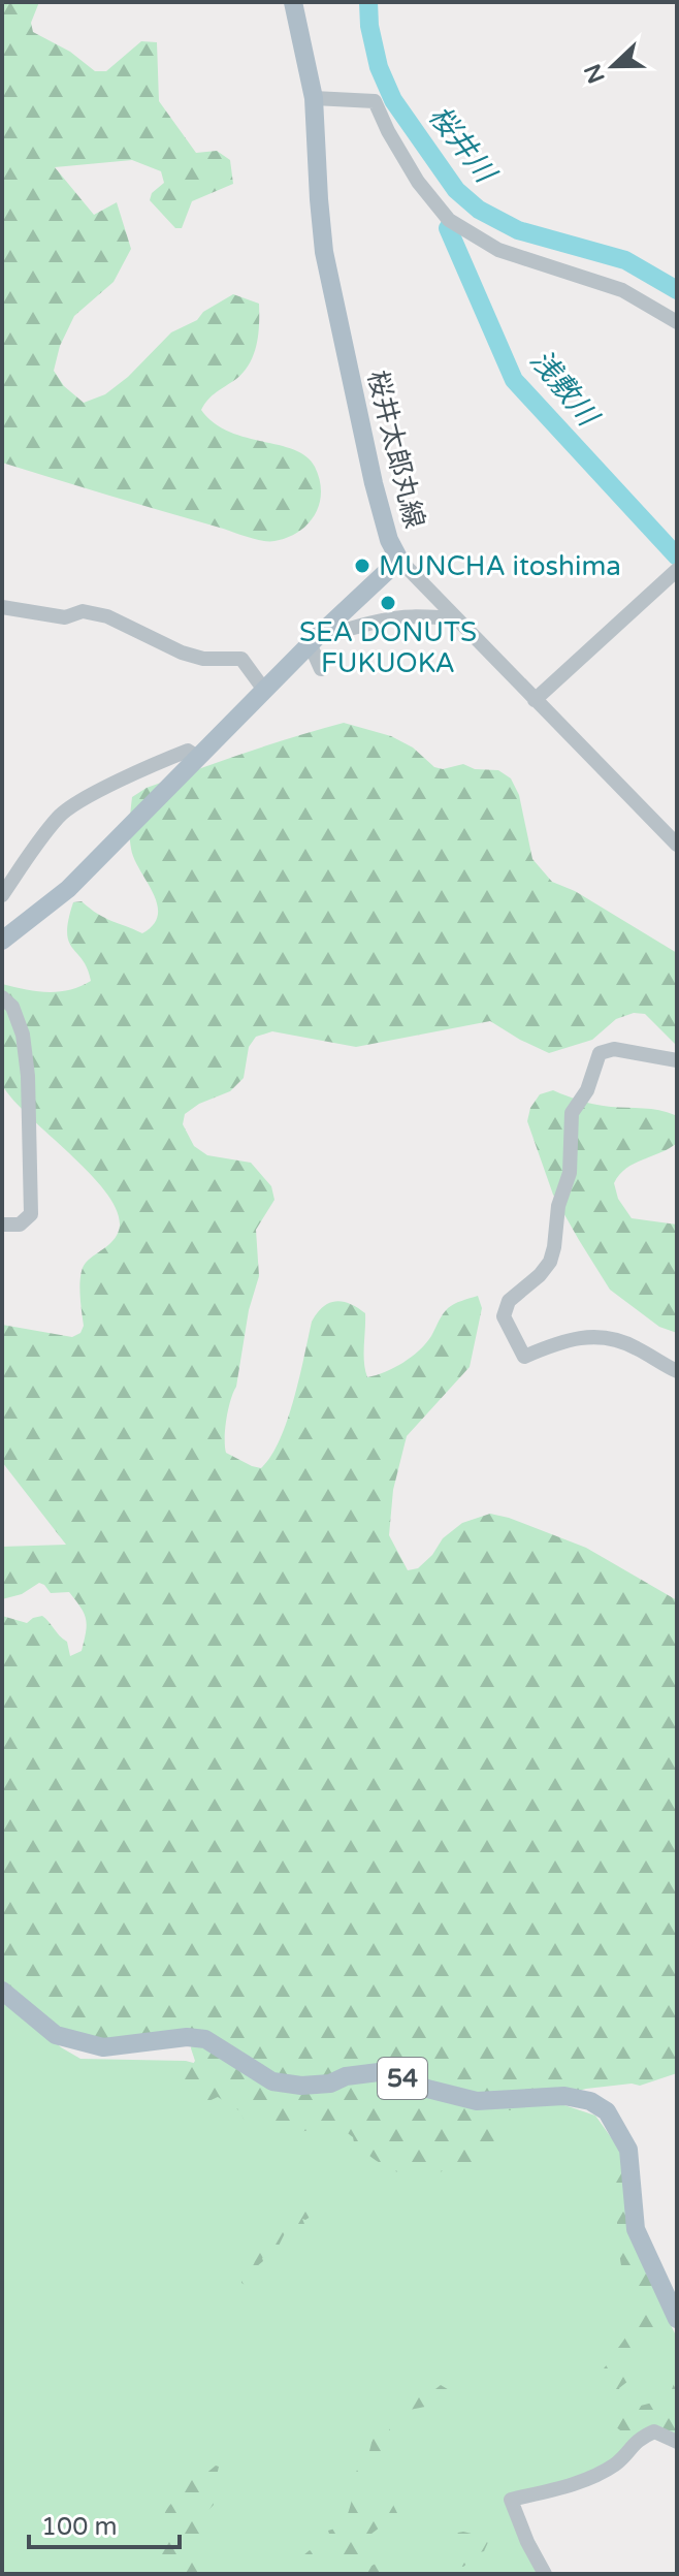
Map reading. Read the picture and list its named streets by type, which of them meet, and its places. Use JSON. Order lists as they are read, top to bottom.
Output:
{
  "streets": {
    "main road": ["桜井太郎丸線", "54"]
  },
  "water": ["桜井川", "浅敷川"],
  "places": ["MUNCHA itoshima", "SEA DONUTS FUKUOKA"],
  "scale_bar": "100 m",
  "north": "left"
}
